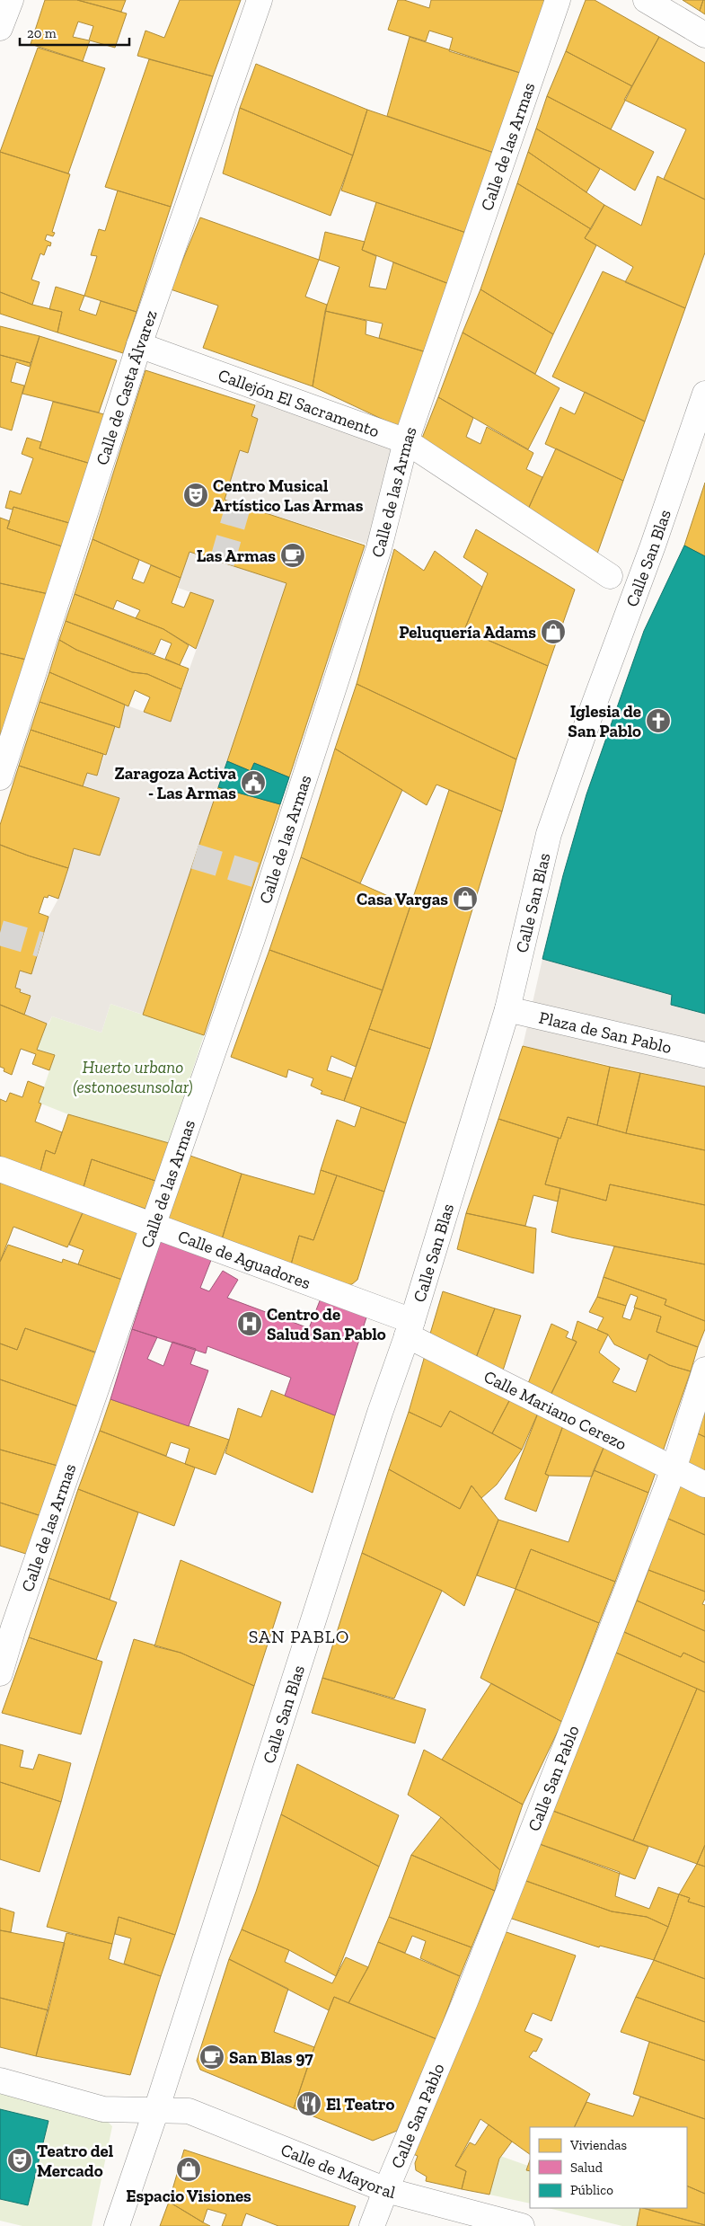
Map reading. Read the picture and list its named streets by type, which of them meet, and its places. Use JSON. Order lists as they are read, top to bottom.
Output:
{
  "streets": {
    "street": [
      "Calle de las Armas",
      "Calle de Casta Álvarez",
      "Callejón El Sacramento",
      "Calle San Blas",
      "Plaza de San Pablo",
      "Calle de Aguadores",
      "Calle Mariano Cerezo",
      "Calle San Pablo",
      "Calle de Mayoral"
    ]
  },
  "crossings": [
    ["Calle de las Armas", "Callejón El Sacramento"],
    ["Calle de las Armas", "Calle de Aguadores"],
    ["Calle de Casta Álvarez", "Callejón El Sacramento"],
    ["Calle San Blas", "Plaza de San Pablo"],
    ["Calle San Blas", "Calle de Aguadores"],
    ["Calle San Blas", "Calle Mariano Cerezo"],
    ["Calle San Blas", "Calle de Mayoral"],
    ["Calle de Aguadores", "Calle Mariano Cerezo"],
    ["Calle Mariano Cerezo", "Calle San Pablo"]
  ],
  "districts": ["SAN PABLO"],
  "parks": ["Huerto urbano (estonoesunsolar)"],
  "places": {
    "theatre": ["Centro Musical Artístico Las Armas", "Teatro del Mercado"],
    "cafe": ["Las Armas", "San Blas 97"],
    "shop": ["Peluquería Adams", "Casa Vargas", "Espacio Visiones"],
    "church": ["Iglesia de San Pablo"],
    "public building": ["Zaragoza Activa - Las Armas"],
    "hospital": ["Centro de Salud San Pablo"],
    "restaurant": ["El Teatro"]
  },
  "legend": ["Viviendas", "Salud", "Público"],
  "scale_bar": "20 m"
}
